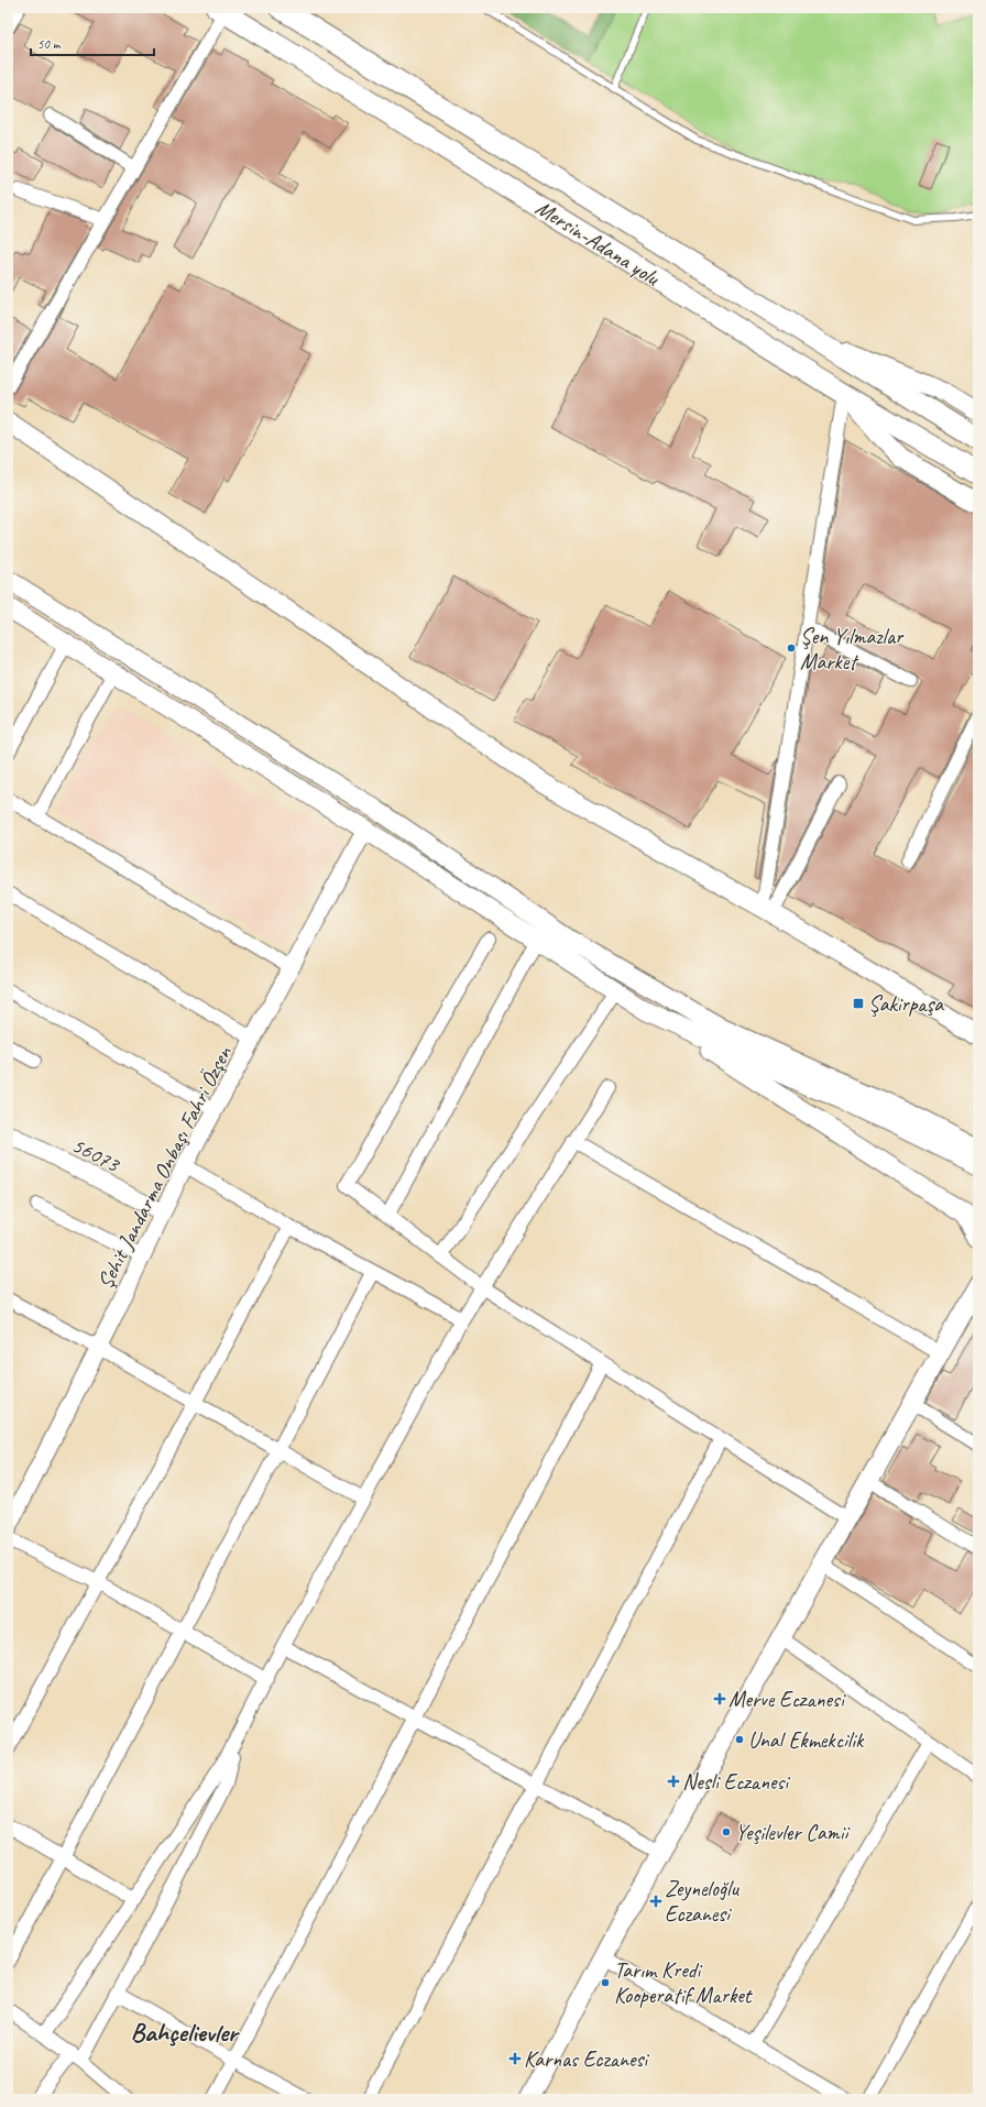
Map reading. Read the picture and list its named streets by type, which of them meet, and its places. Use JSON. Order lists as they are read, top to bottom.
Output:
{
  "streets": {
    "highway": ["Mersin-Adana yolu"],
    "street": ["56073", "Şehit Jandarma Onbaşı Fahri Özşen"]
  },
  "crossings": [
    ["56073", "Şehit Jandarma Onbaşı Fahri Özşen"]
  ],
  "districts": ["Bahçelievler"],
  "places": {
    "other": [
      "Şen Yılmazlar Market",
      "Unal Ekmekcilik",
      "Yeşilevler Camii",
      "Tarım Kredi Kooperatif Market"
    ],
    "transit": ["Şakirpaşa"],
    "health": [
      "Merve Eczanesi",
      "Nesli Eczanesi",
      "Zeyneloğlu Eczanesi",
      "Karnas Eczanesi"
    ]
  },
  "scale_bar": "50 m"
}
